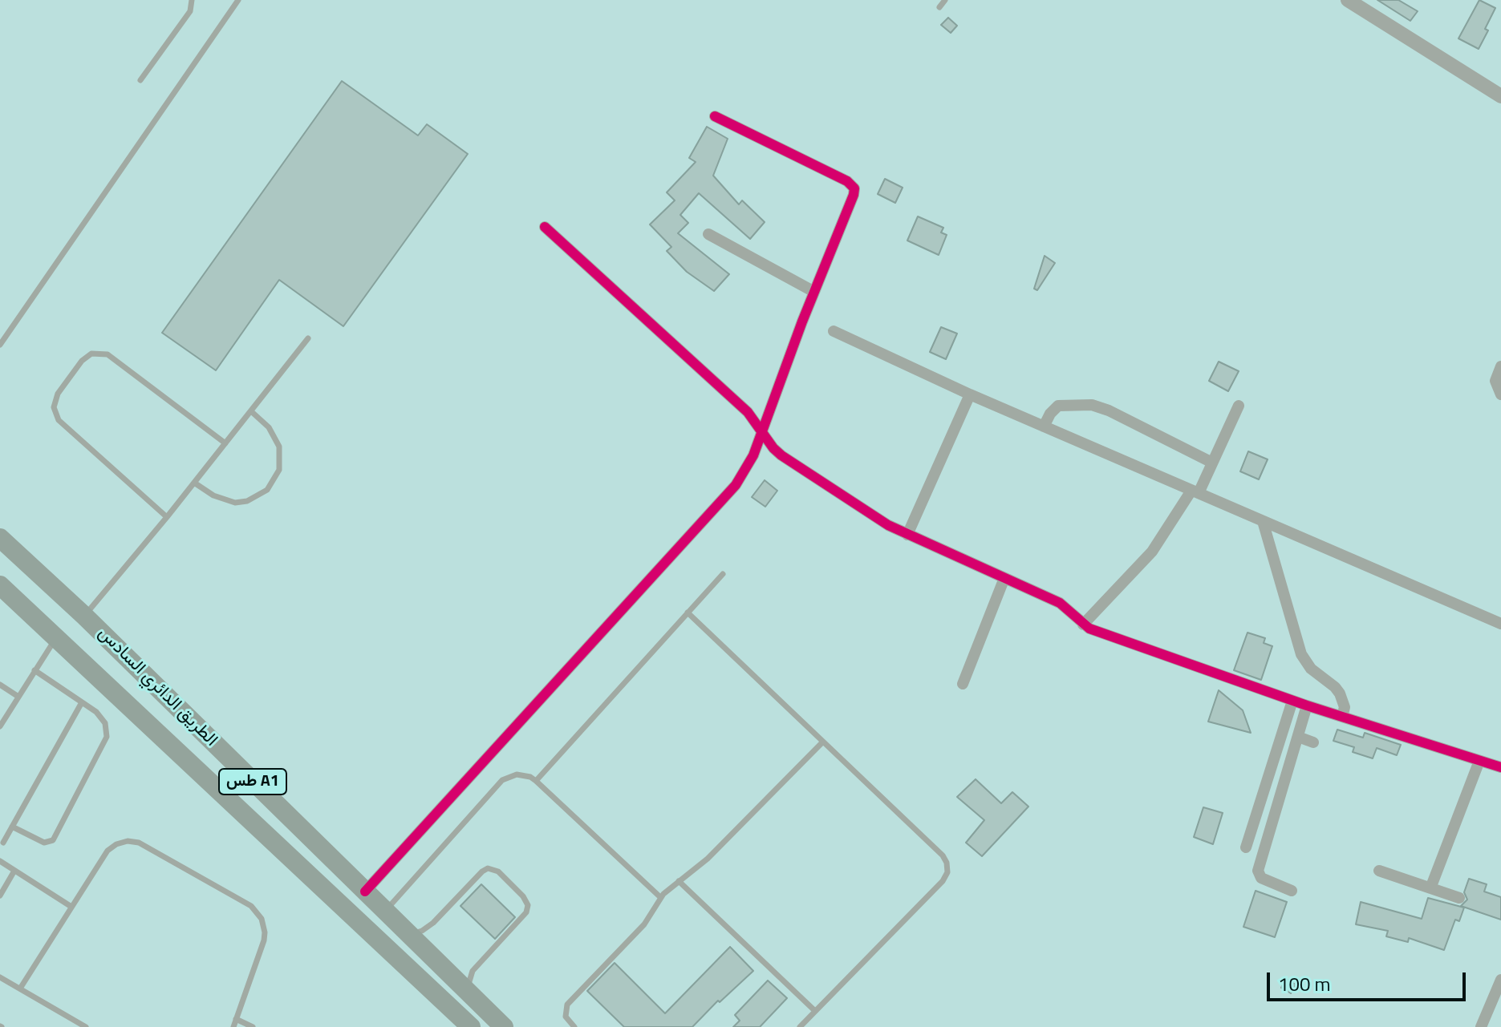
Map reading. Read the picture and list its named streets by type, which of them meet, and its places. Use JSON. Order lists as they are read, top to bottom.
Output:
{
  "streets": {
    "highway": ["الطريق الدائري السادس", "طس A1"]
  },
  "scale_bar": "100 m"
}
